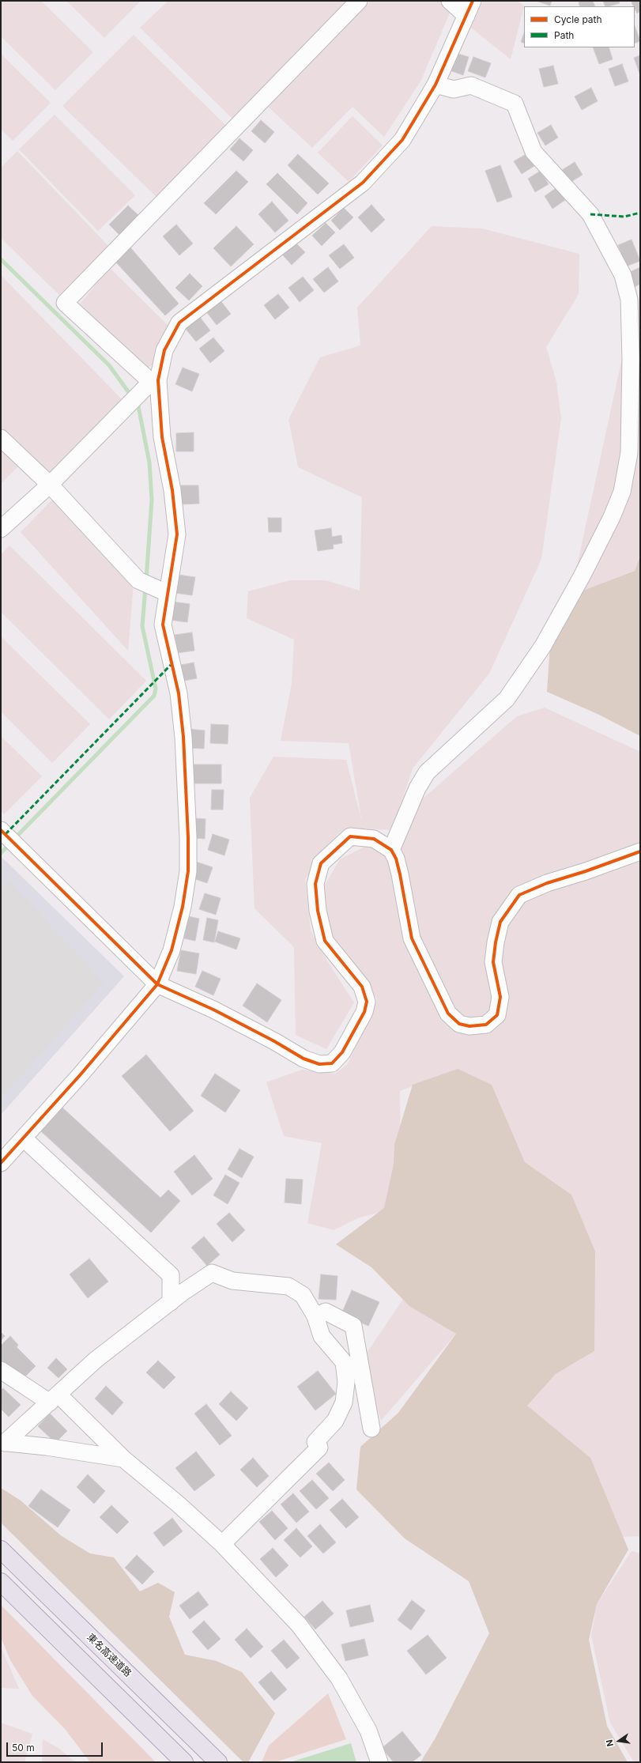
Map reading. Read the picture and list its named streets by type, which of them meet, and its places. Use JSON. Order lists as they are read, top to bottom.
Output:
{
  "streets": {
    "highway": ["東名高速道路"]
  },
  "legend": ["Cycle path", "Path"],
  "scale_bar": "50 m",
  "north": "left"
}
